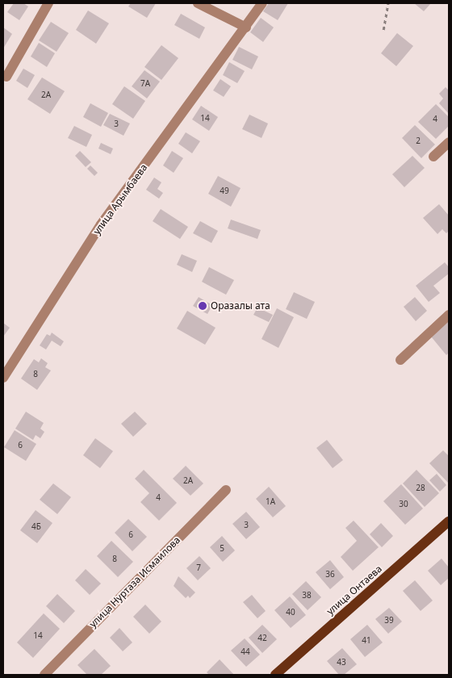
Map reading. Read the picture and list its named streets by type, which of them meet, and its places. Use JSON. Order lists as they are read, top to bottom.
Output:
{
  "streets": {
    "main road": ["улица Онтаева"],
    "street": ["улица Арымбаева", "улица Нуртаза Исмаилова"]
  },
  "places": ["Оразалы ата"],
  "house_numbers": [
    "7А",
    "2А",
    "14",
    "4",
    "3",
    "2",
    "49",
    "8",
    "6",
    "2А",
    "28",
    "4",
    "1А",
    "30",
    "3",
    "4Б",
    "6",
    "5",
    "8",
    "7",
    "36",
    "38",
    "40",
    "39",
    "14",
    "42",
    "41",
    "44",
    "43"
  ]
}
